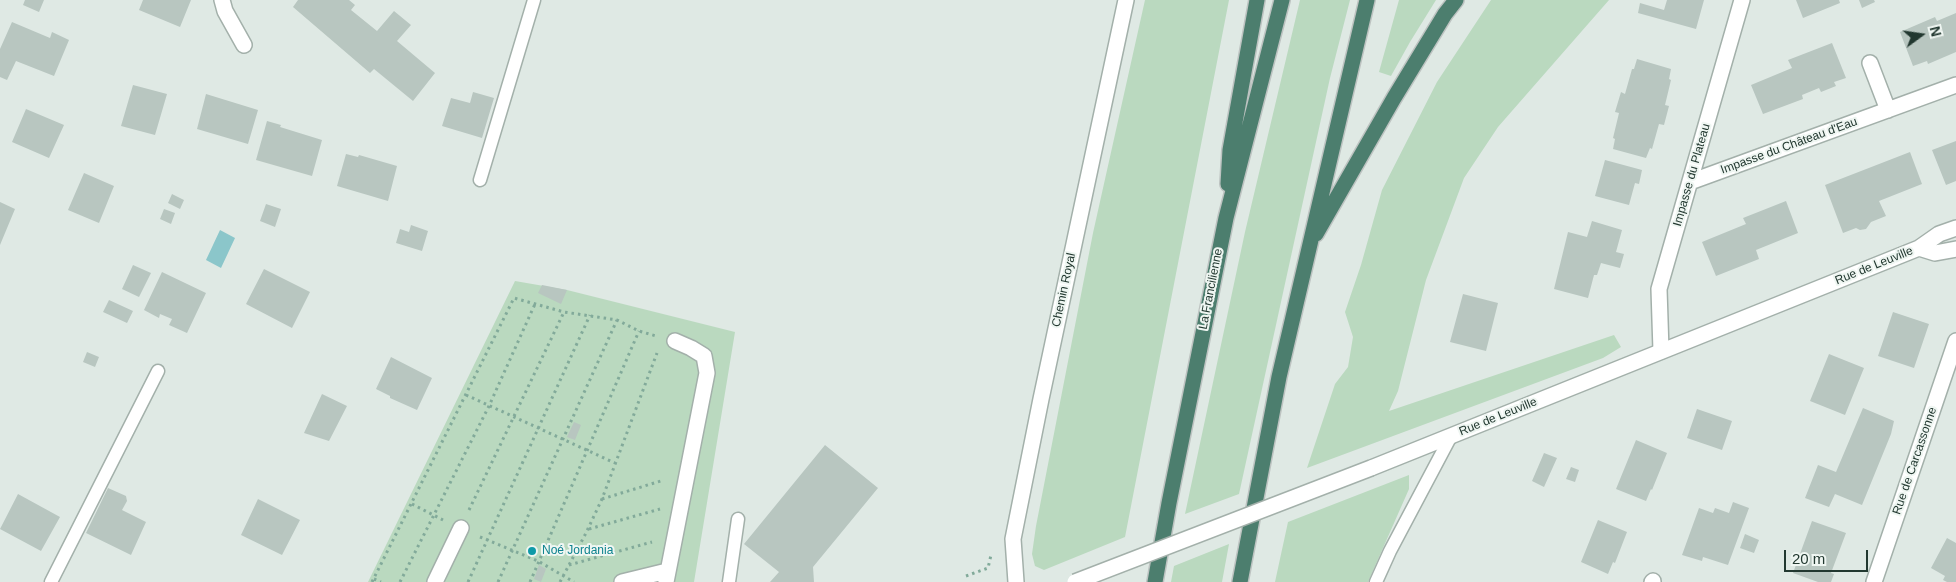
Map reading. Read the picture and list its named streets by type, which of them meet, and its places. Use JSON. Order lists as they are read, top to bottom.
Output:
{
  "streets": {
    "highway": ["La Francilienne"],
    "street": [
      "Impasse du Château d'Eau",
      "Impasse du Plateau",
      "Rue de Leuville",
      "Chemin Royal",
      "Rue de Carcassonne"
    ]
  },
  "crossings": [
    ["Impasse du Château d'Eau", "Impasse du Plateau"],
    ["Impasse du Plateau", "Rue de Leuville"]
  ],
  "places": ["Noé Jordania"],
  "scale_bar": "20 m",
  "north": "right"
}
